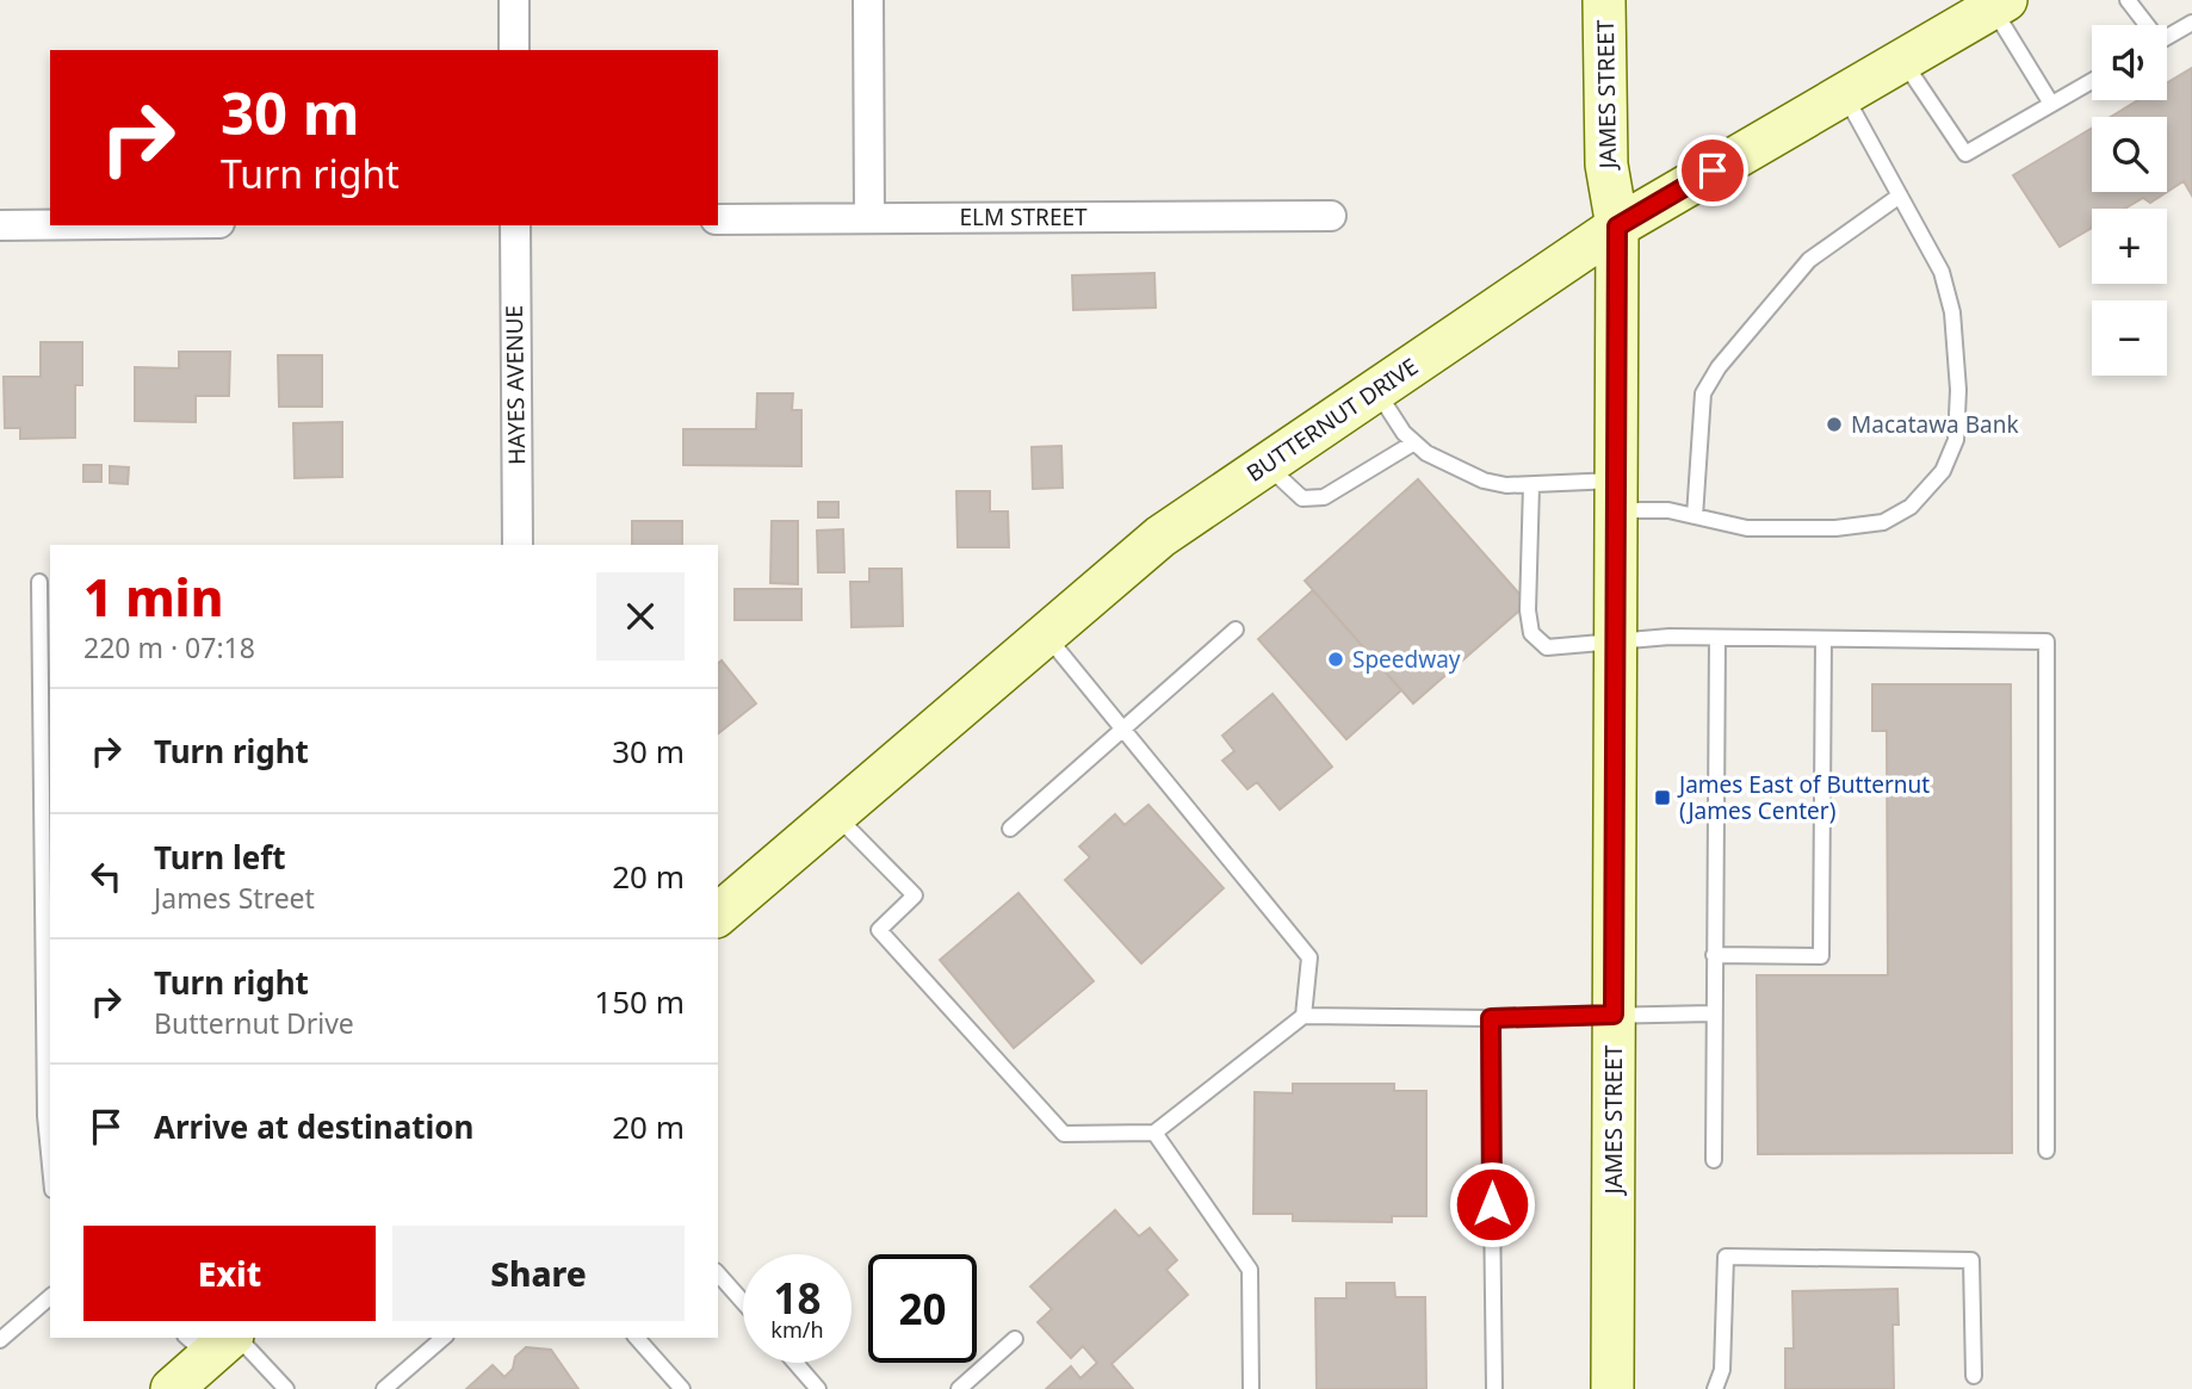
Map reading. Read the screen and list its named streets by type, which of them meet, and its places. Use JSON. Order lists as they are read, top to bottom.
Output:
{
  "streets": {
    "main road": ["JAMES STREET", "BUTTERNUT DRIVE"],
    "street": ["ELM STREET", "HAYES AVENUE"]
  },
  "crossings": [
    ["JAMES STREET", "BUTTERNUT DRIVE"]
  ],
  "places": {
    "other": ["Macatawa Bank", "Speedway"],
    "transit": ["James East of Butternut (James Center)"]
  },
  "page": {
    "map_buttons": ["+", "−"],
    "turn": ["30 m", "Turn right"],
    "heading": ["1 min", "220 m · 07:18"],
    "list": [
      {
        "name": "Turn right",
        "value": "30 m"
      },
      {
        "name": "Turn left",
        "note": "James Street",
        "value": "20 m"
      },
      {
        "name": "Turn right",
        "note": "Butternut Drive",
        "value": "150 m"
      },
      {
        "name": "Arrive at destination",
        "value": "20 m"
      }
    ],
    "buttons": ["Exit", "Share"],
    "speed": "18 km/h",
    "limit": "20"
  }
}
